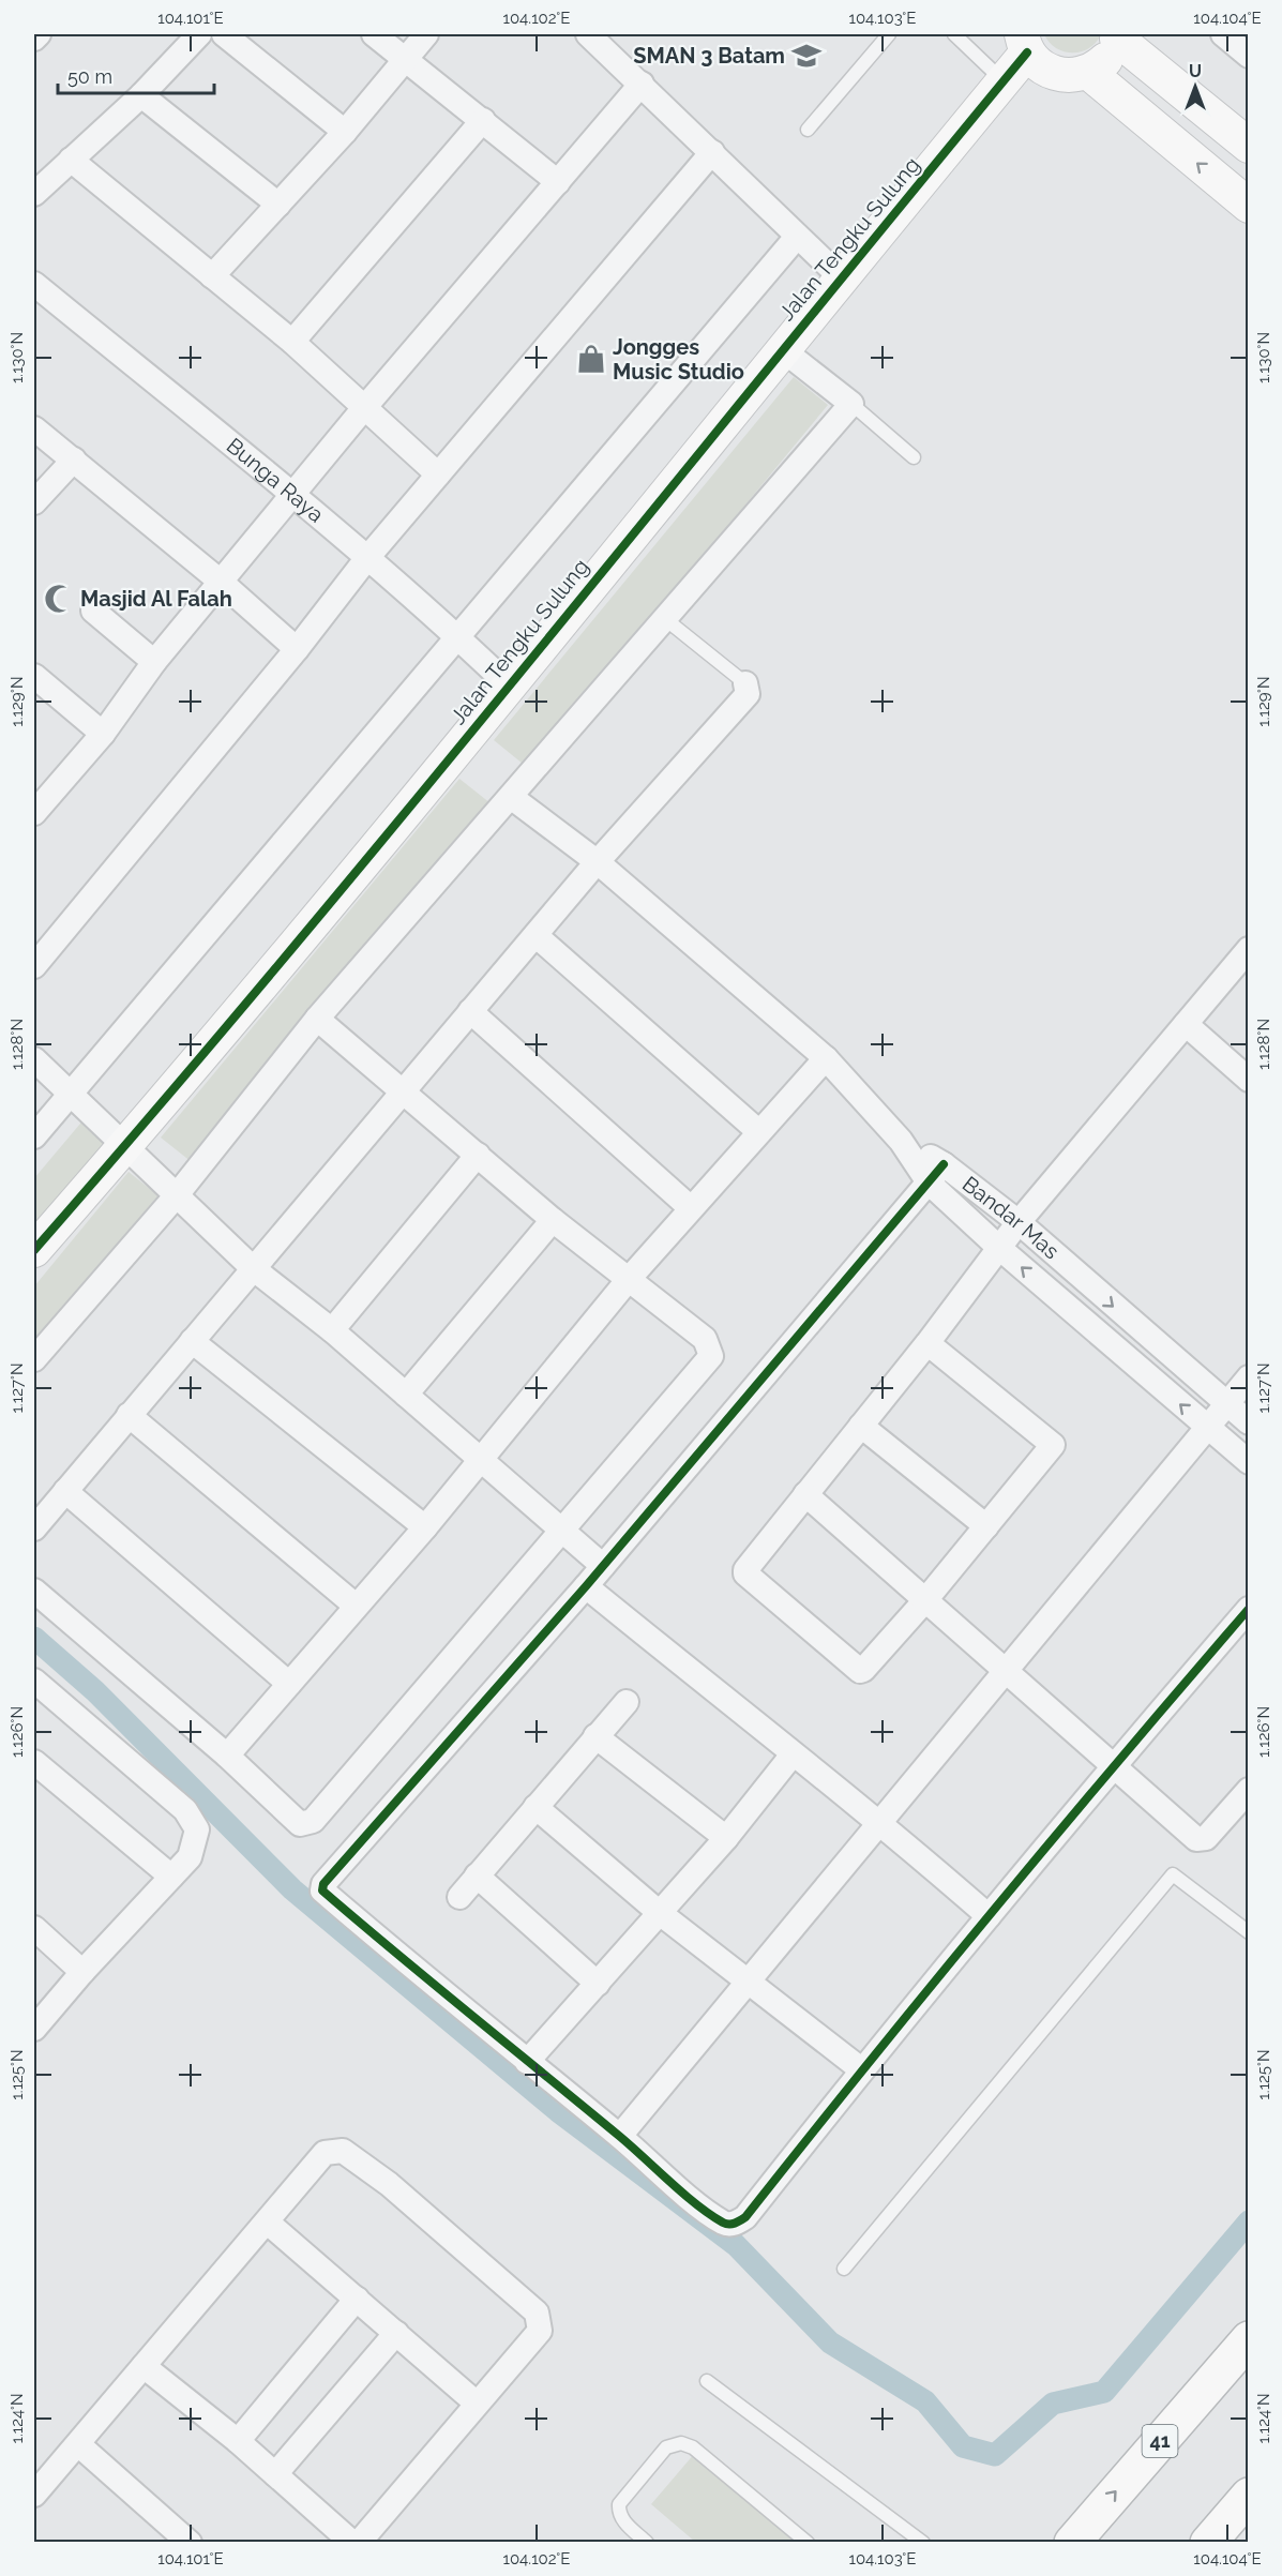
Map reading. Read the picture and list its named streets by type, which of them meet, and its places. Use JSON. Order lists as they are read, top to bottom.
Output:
{
  "streets": {
    "highway": ["41"],
    "street": ["Jalan Tengku Sulung", "Bunga Raya", "Bandar Mas"]
  },
  "crossings": [
    ["Jalan Tengku Sulung", "Bunga Raya"]
  ],
  "places": {
    "school or university": ["SMAN 3 Batam"],
    "shop": ["Jongges Music Studio"],
    "mosque": ["Masjid Al Falah"]
  },
  "scale_bar": "50 m",
  "north": "top",
  "coordinates": [
    "104.101°E",
    "104.102°E",
    "104.103°E",
    "104.104°E",
    "1.130°N",
    "1.129°N",
    "1.128°N",
    "1.127°N",
    "1.126°N",
    "1.125°N",
    "1.124°N"
  ]
}
